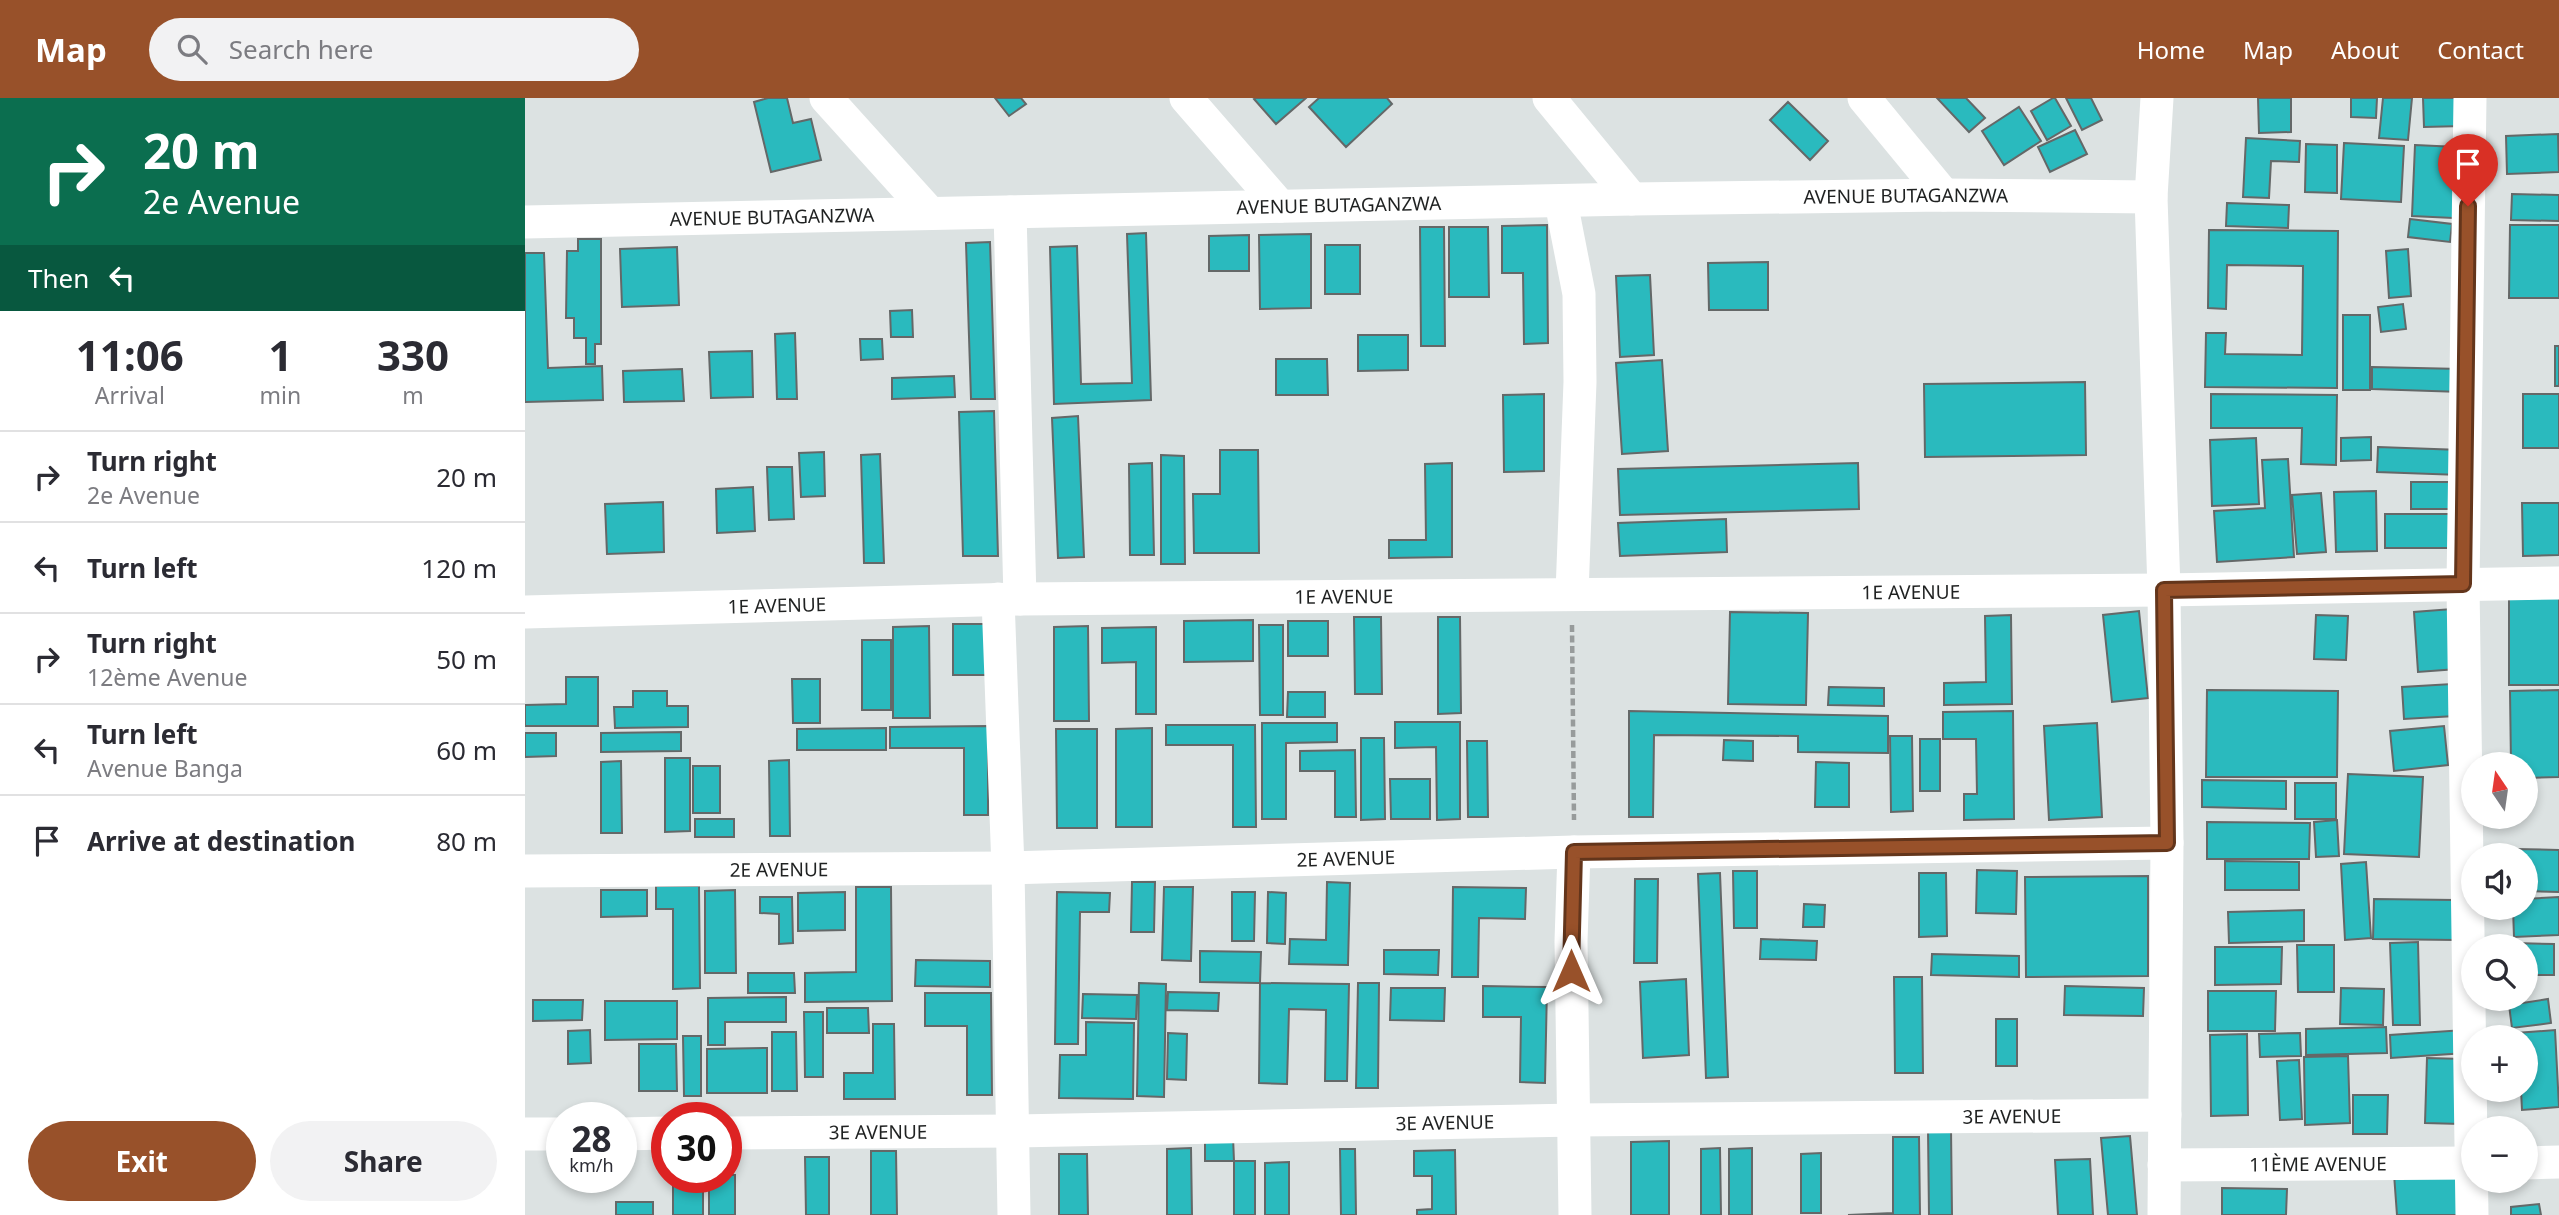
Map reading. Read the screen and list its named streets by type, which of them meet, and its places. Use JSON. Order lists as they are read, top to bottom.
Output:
{
  "streets": {
    "street": [
      "AVENUE BUTAGANZWA",
      "1E AVENUE",
      "2E AVENUE",
      "3E AVENUE",
      "11ÈME AVENUE"
    ]
  },
  "north": "top",
  "page": {
    "header": "Map",
    "search": "Search here",
    "nav": [
      "Home",
      "Map",
      "About",
      "Contact"
    ],
    "turn": ["20 m", "2e Avenue"],
    "then": "Then",
    "eta": [
      "11:06",
      "Arrival",
      "1",
      "min",
      "330",
      "m"
    ],
    "list": [
      {
        "name": "Turn right",
        "note": "2e Avenue",
        "value": "20 m"
      },
      {
        "name": "Turn left",
        "value": "120 m"
      },
      {
        "name": "Turn right",
        "note": "12ème Avenue",
        "value": "50 m"
      },
      {
        "name": "Turn left",
        "note": "Avenue Banga",
        "value": "60 m"
      },
      {
        "name": "Arrive at destination",
        "value": "80 m"
      }
    ],
    "map_buttons": ["+", "−"],
    "speed": "28 km/h",
    "limit": "30",
    "buttons": ["Exit", "Share"]
  }
}
